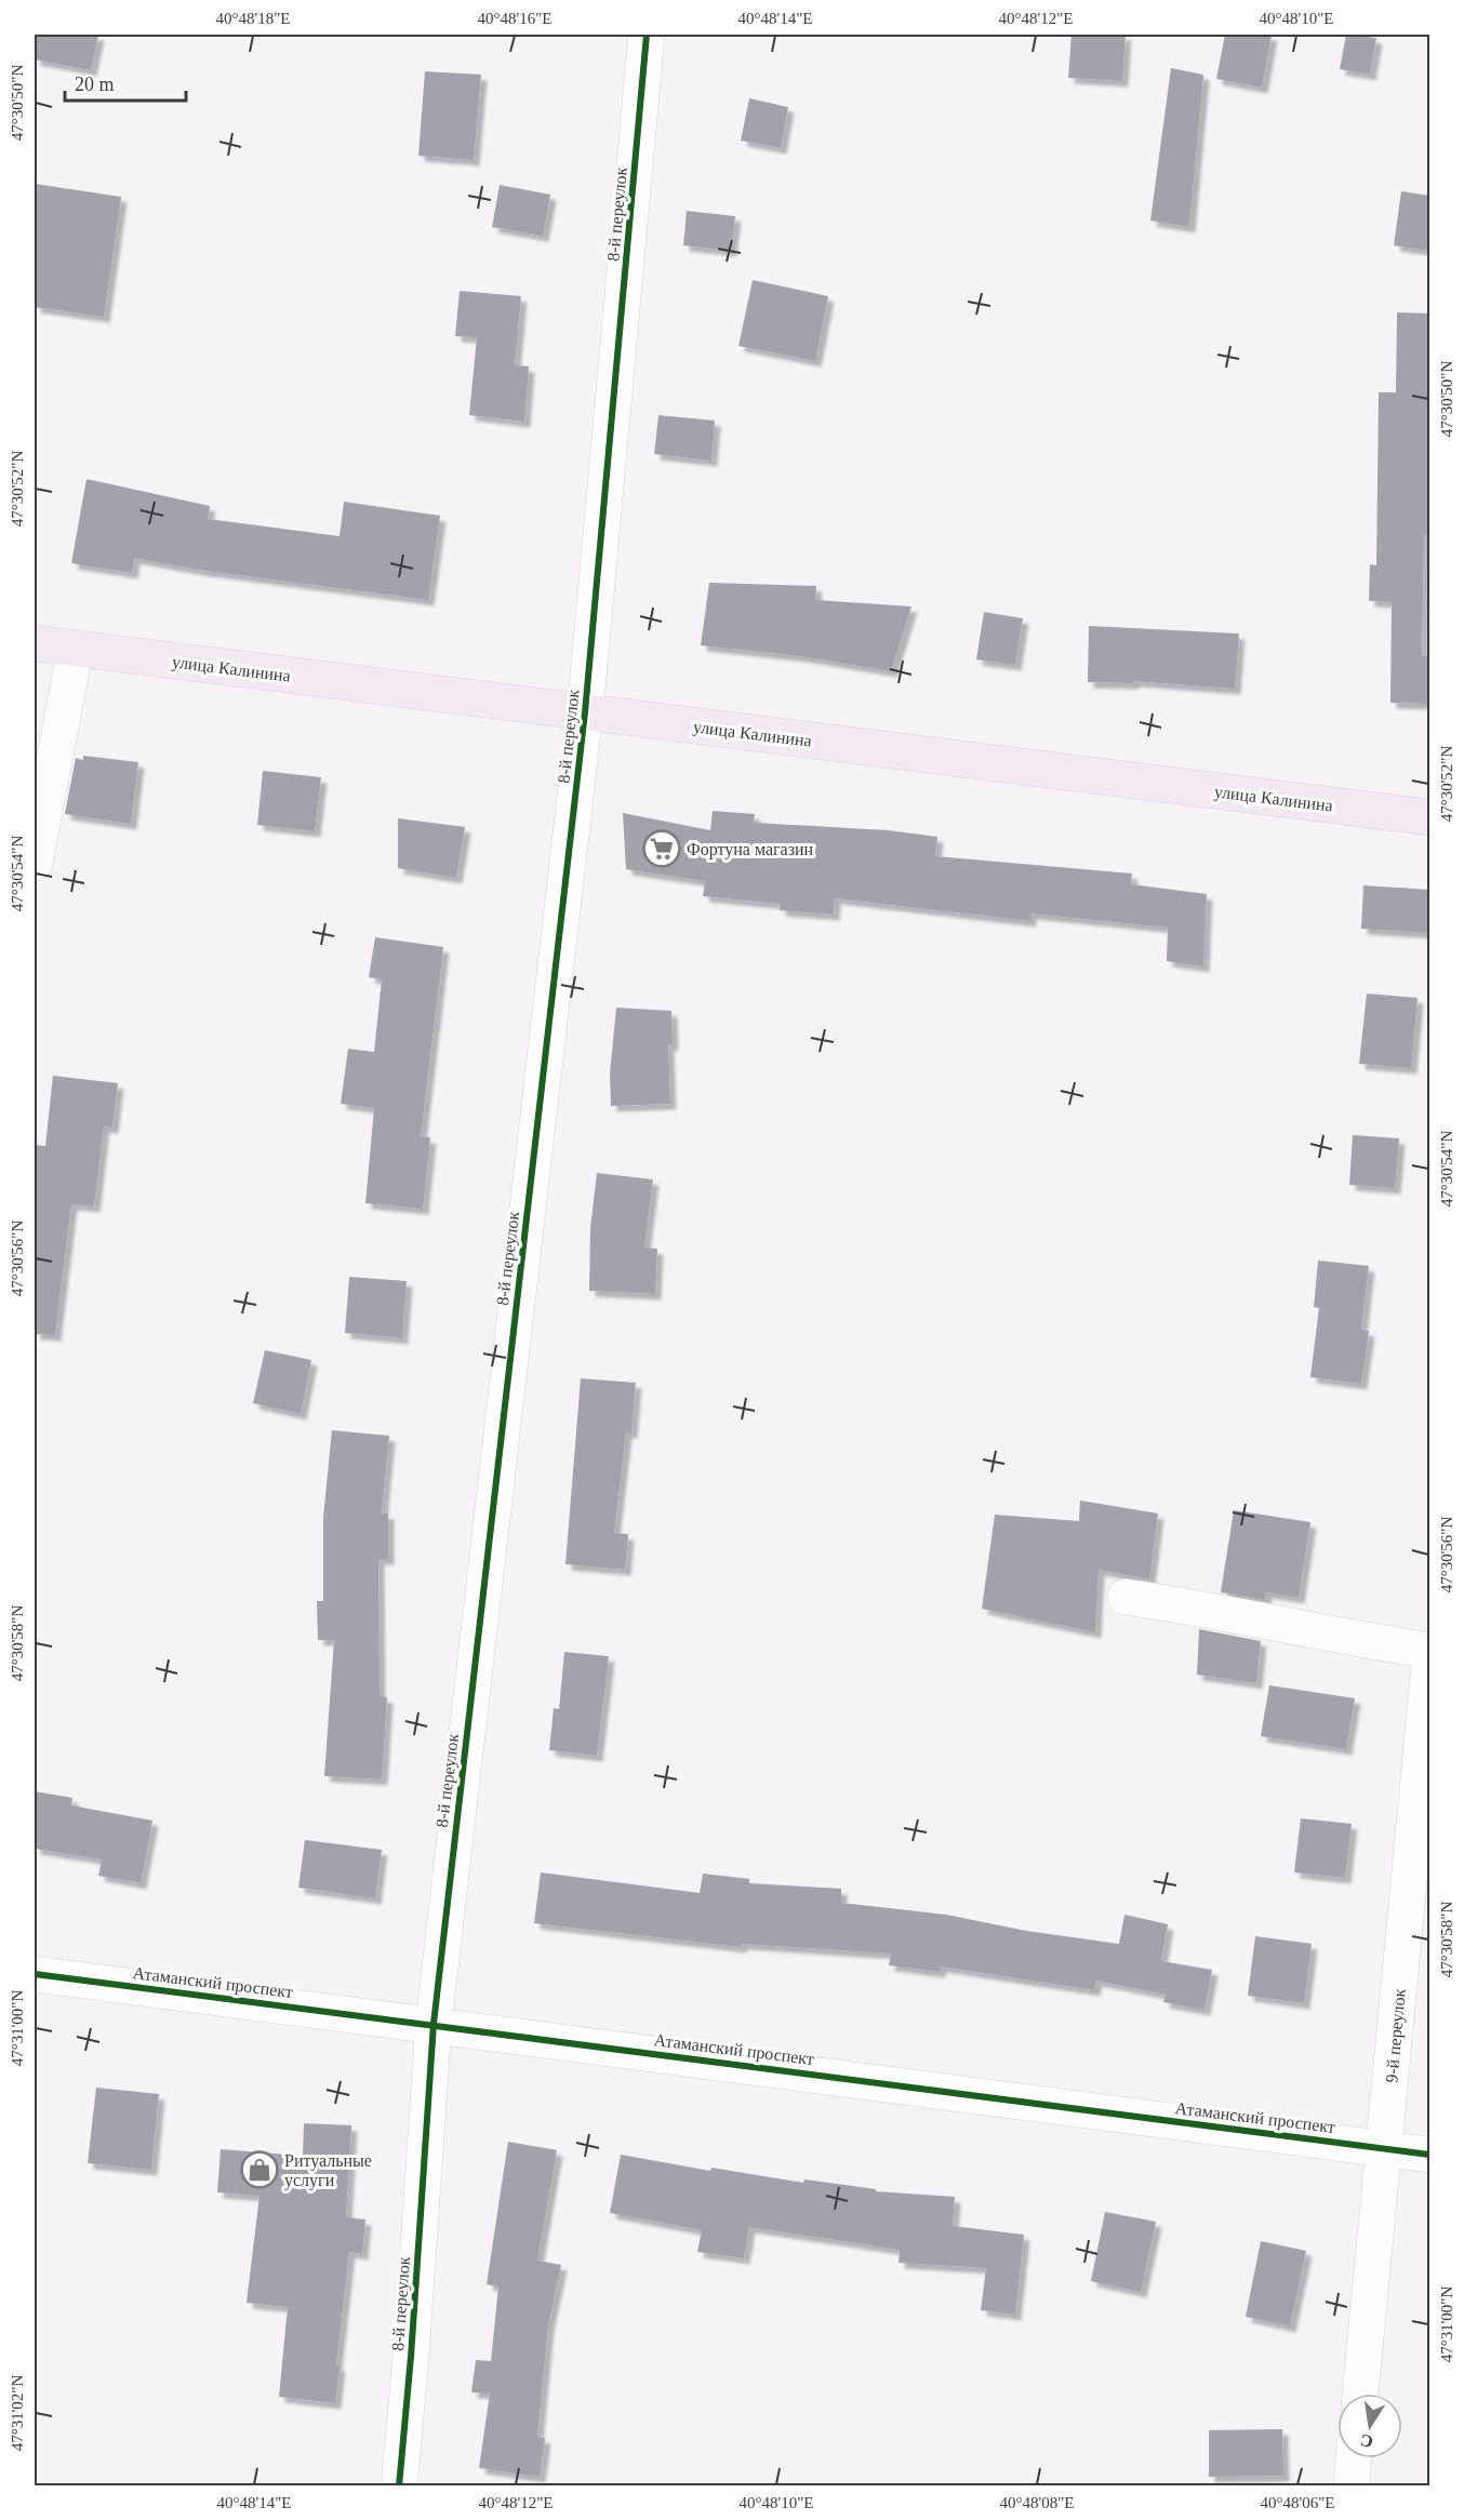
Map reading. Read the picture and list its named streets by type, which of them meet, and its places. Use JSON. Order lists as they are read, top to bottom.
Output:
{
  "streets": {
    "main road": ["улица Калинина"],
    "street": ["8-й переулок", "Атаманский проспект", "9-й переулок"]
  },
  "crossings": [
    ["8-й переулок", "улица Калинина"],
    ["8-й переулок", "Атаманский проспект"],
    ["Атаманский проспект", "9-й переулок"]
  ],
  "places": {
    "supermarket": ["Фортуна магазин"],
    "shop": ["Ритуальные услуги"]
  },
  "scale_bar": "20 m",
  "north": "bottom",
  "coordinates": [
    "40°48'18\"E",
    "40°48'16\"E",
    "40°48'14\"E",
    "40°48'12\"E",
    "40°48'10\"E",
    "47°30'50\"N",
    "47°30'52\"N",
    "47°30'54\"N",
    "47°30'56\"N",
    "47°30'58\"N",
    "47°31'00\"N",
    "47°31'02\"N",
    "40°48'08\"E",
    "40°48'06\"E"
  ]
}
